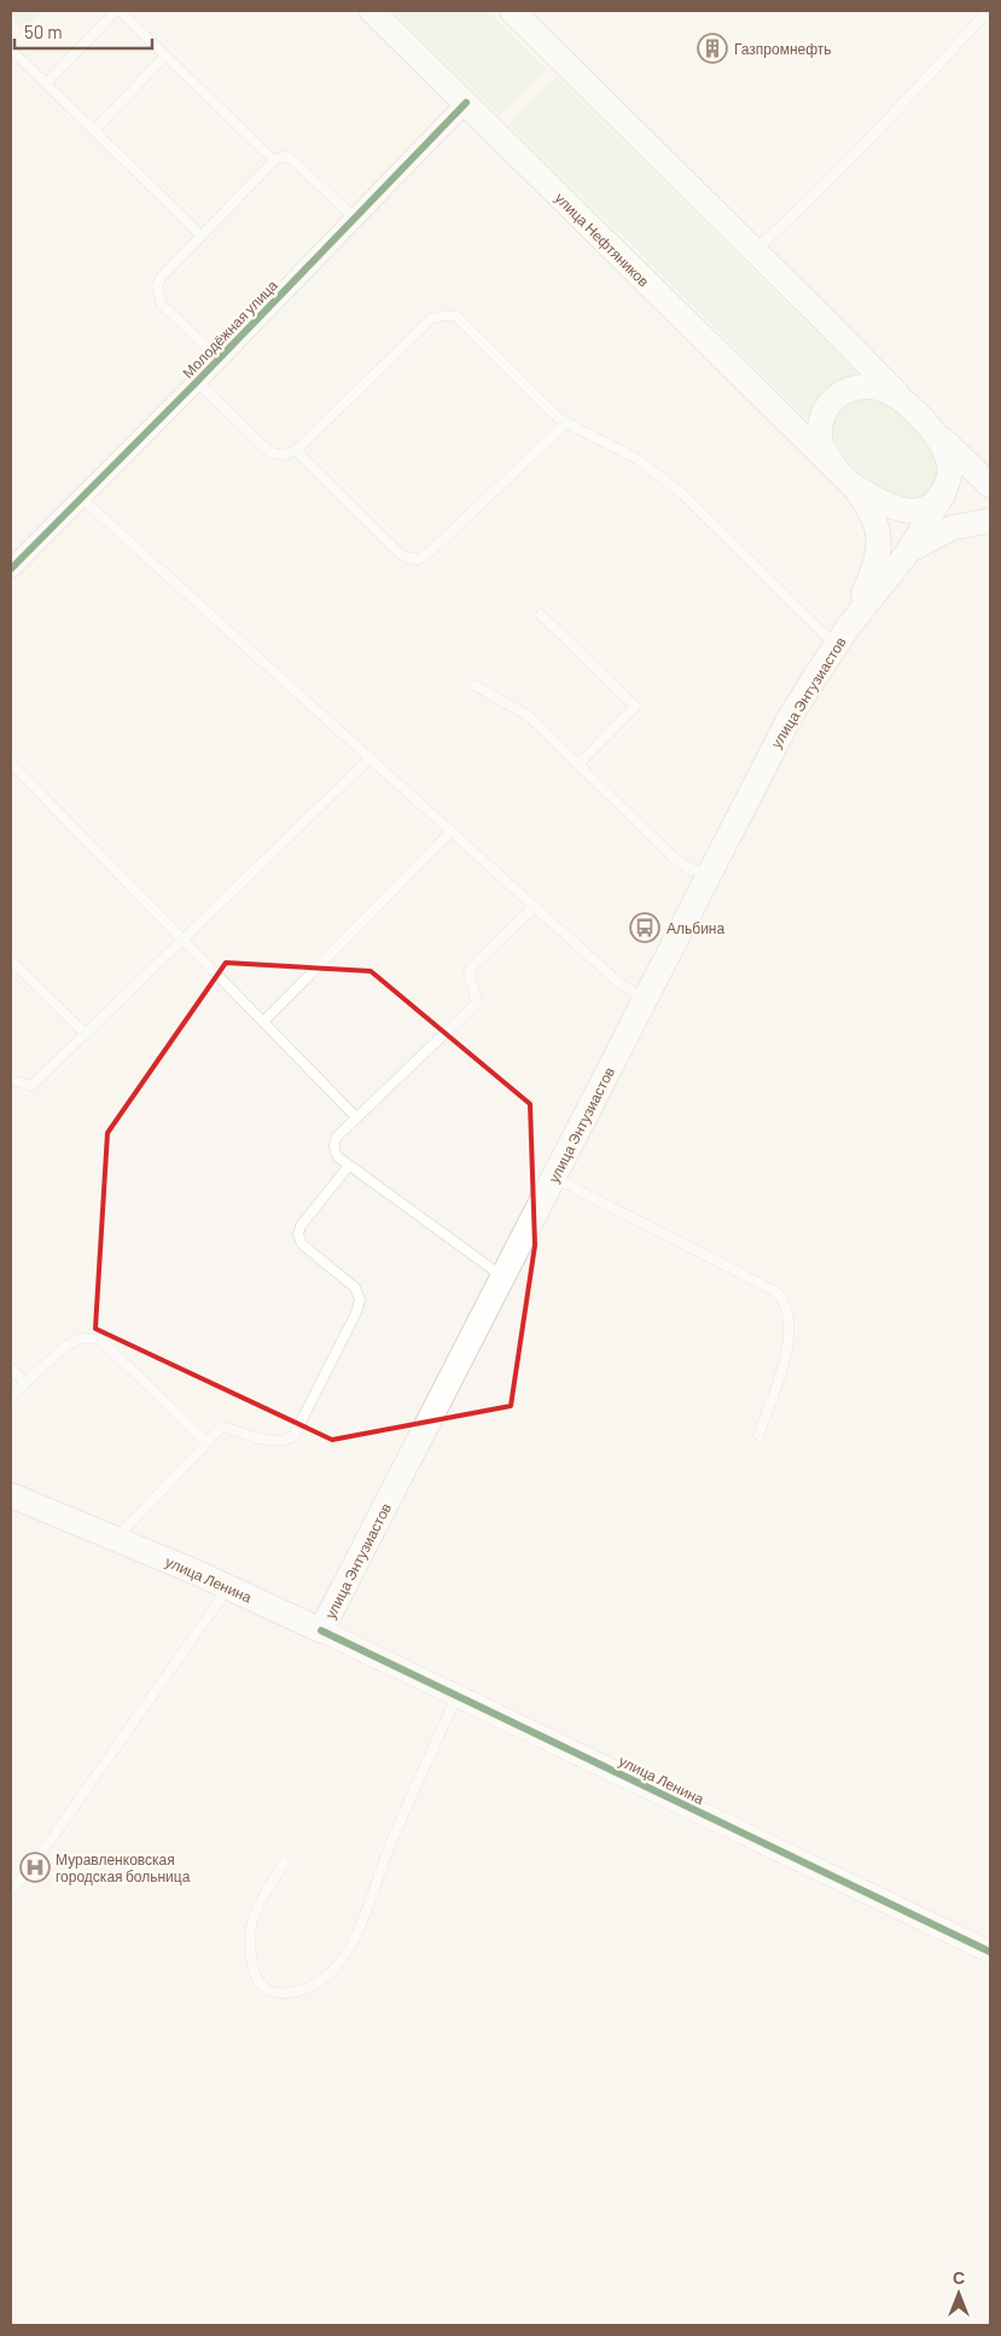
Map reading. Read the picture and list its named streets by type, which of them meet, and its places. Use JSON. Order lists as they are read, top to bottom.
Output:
{
  "streets": {
    "main road": ["улица Нефтяников", "улица Энтузиастов", "улица Ленина"],
    "street": ["Молодёжная улица"]
  },
  "crossings": [
    ["улица Нефтяников", "Молодёжная улица"],
    ["улица Нефтяников", "улица Энтузиастов"],
    ["улица Энтузиастов", "улица Ленина"]
  ],
  "places": {
    "building": ["Газпромнефть"],
    "bus stop": ["Альбина"],
    "hospital": ["Муравленковская городская больница"]
  },
  "scale_bar": "50 m",
  "north": "top"
}
